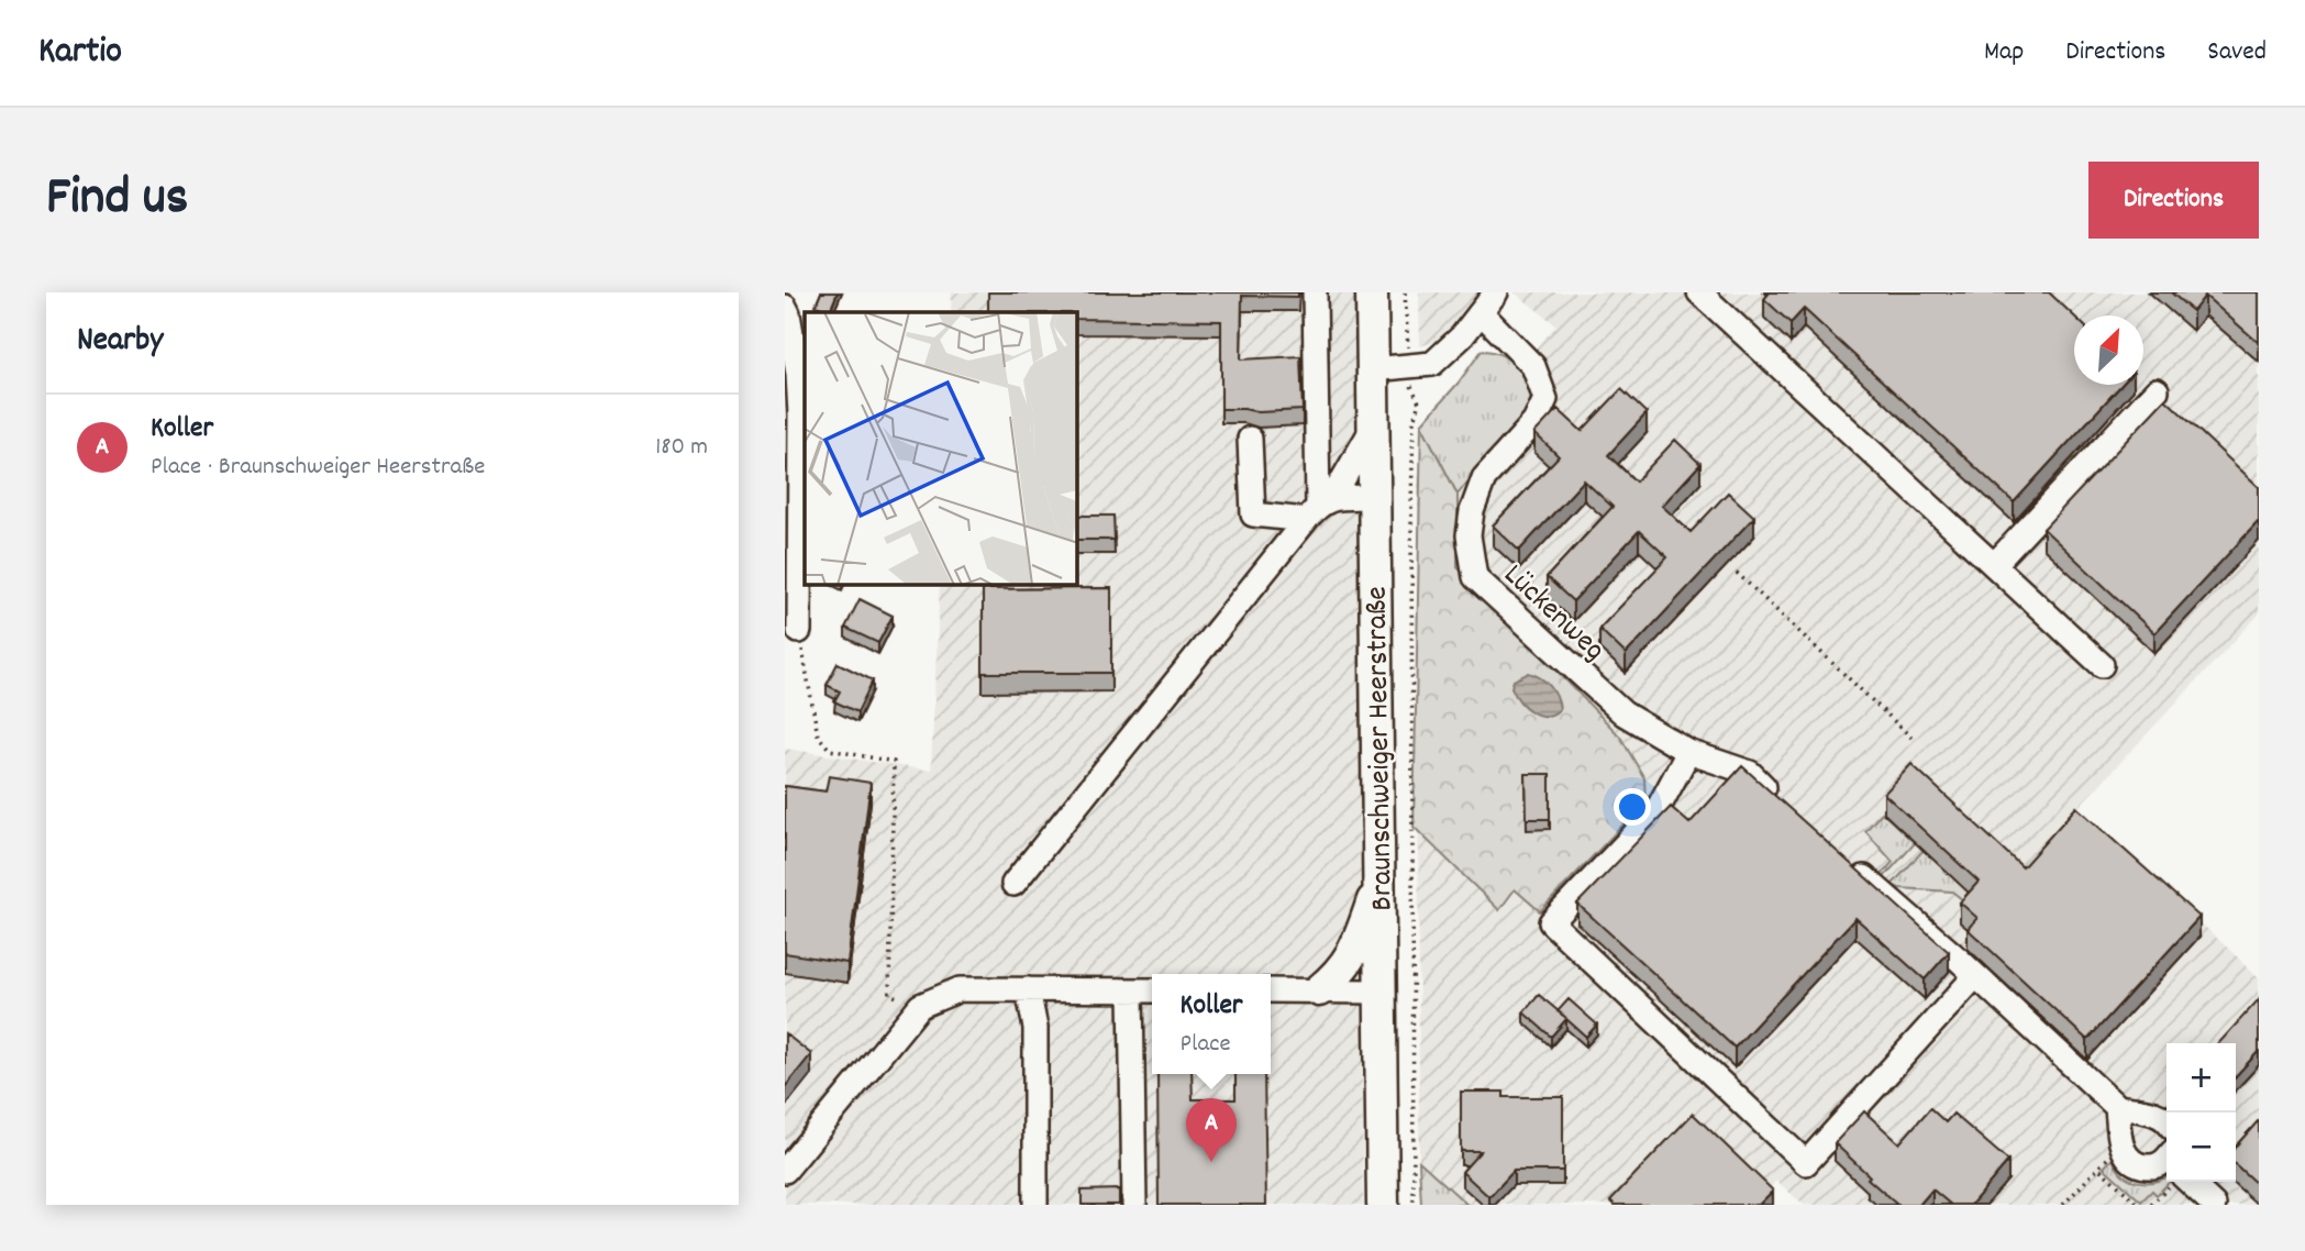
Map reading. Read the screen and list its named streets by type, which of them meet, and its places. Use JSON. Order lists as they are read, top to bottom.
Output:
{
  "streets": {
    "main road": ["Braunschweiger Heerstraße"],
    "street": ["Lückenweg"]
  },
  "north": "top right",
  "page": {
    "header": "Kartio",
    "nav": ["Map", "Directions", "Saved"],
    "title": "Find us",
    "buttons": "Directions",
    "heading": "Nearby",
    "list": [
      {
        "mark": "A",
        "name": "Koller",
        "note": "Place · Braunschweiger Heerstraße",
        "value": "180 m"
      }
    ],
    "popup": ["Koller", "Place"],
    "map_buttons": ["+", "−"],
    "pins": "A"
  }
}
